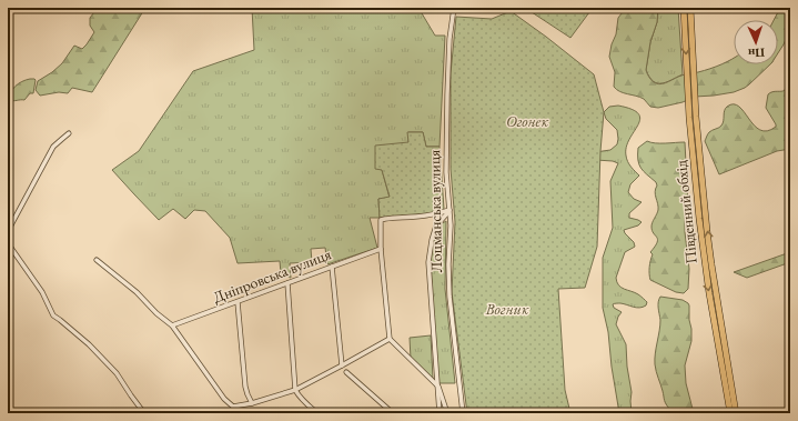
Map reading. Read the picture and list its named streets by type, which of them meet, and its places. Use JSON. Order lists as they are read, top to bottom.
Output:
{
  "streets": {
    "main road": ["Південний обхід"],
    "street": ["Лоцманська вулиця", "Дніпровська вулиця"]
  },
  "parks": ["Огонек", "Вогник"],
  "north": "bottom"
}
